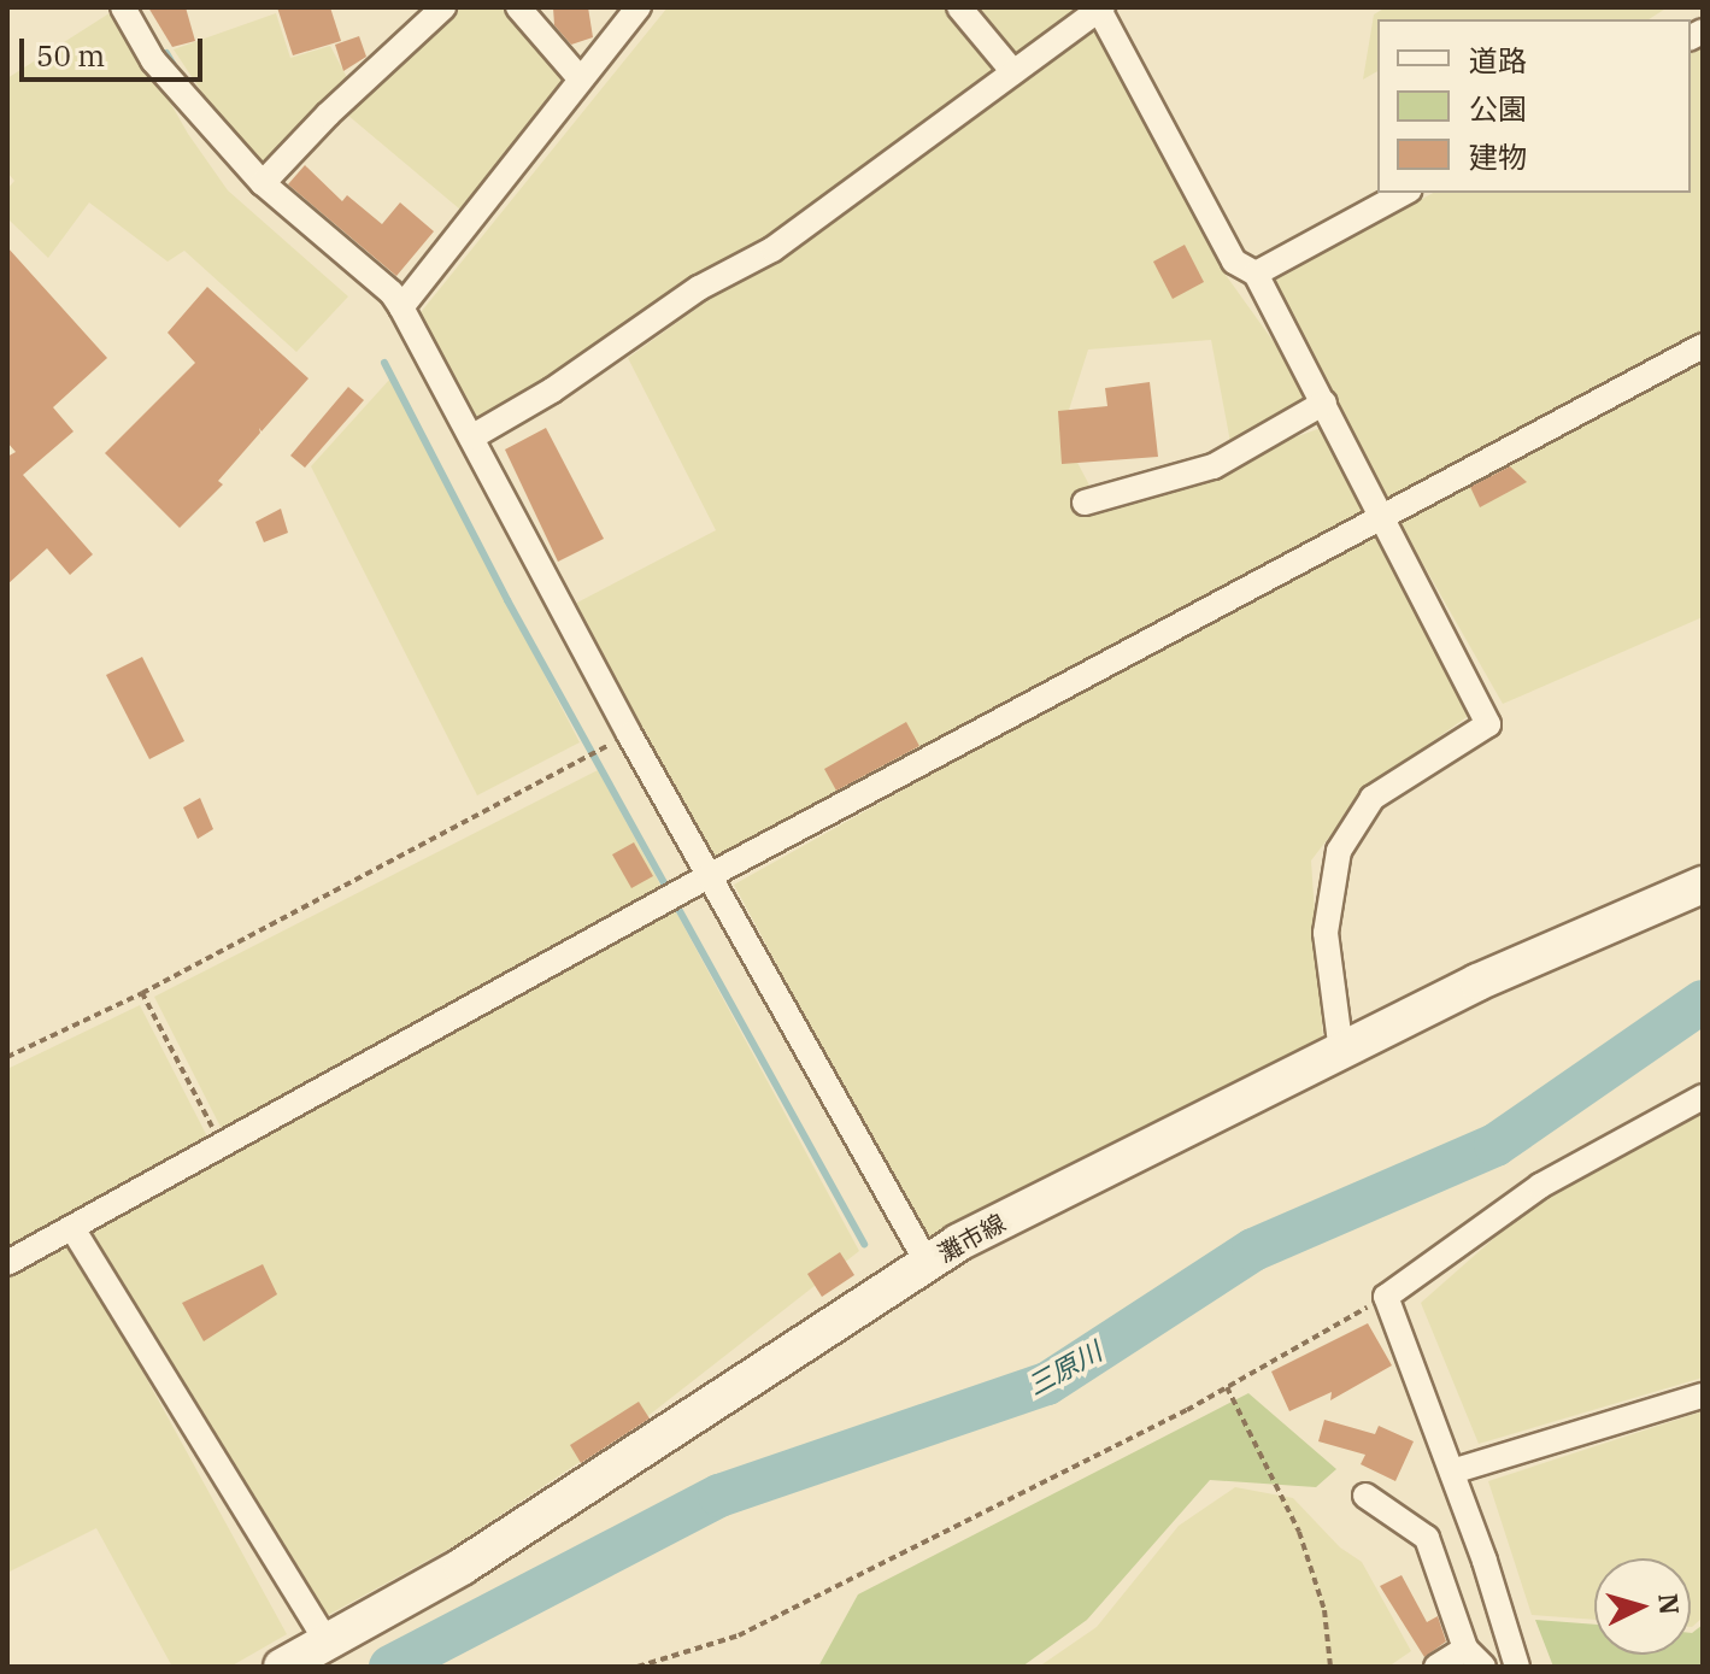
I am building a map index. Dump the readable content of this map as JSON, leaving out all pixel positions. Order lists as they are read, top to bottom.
{
  "streets": {
    "main road": ["灘市線"]
  },
  "water": ["三原川"],
  "legend": ["道路", "公園", "建物"],
  "scale_bar": "50 m",
  "north": "right"
}
